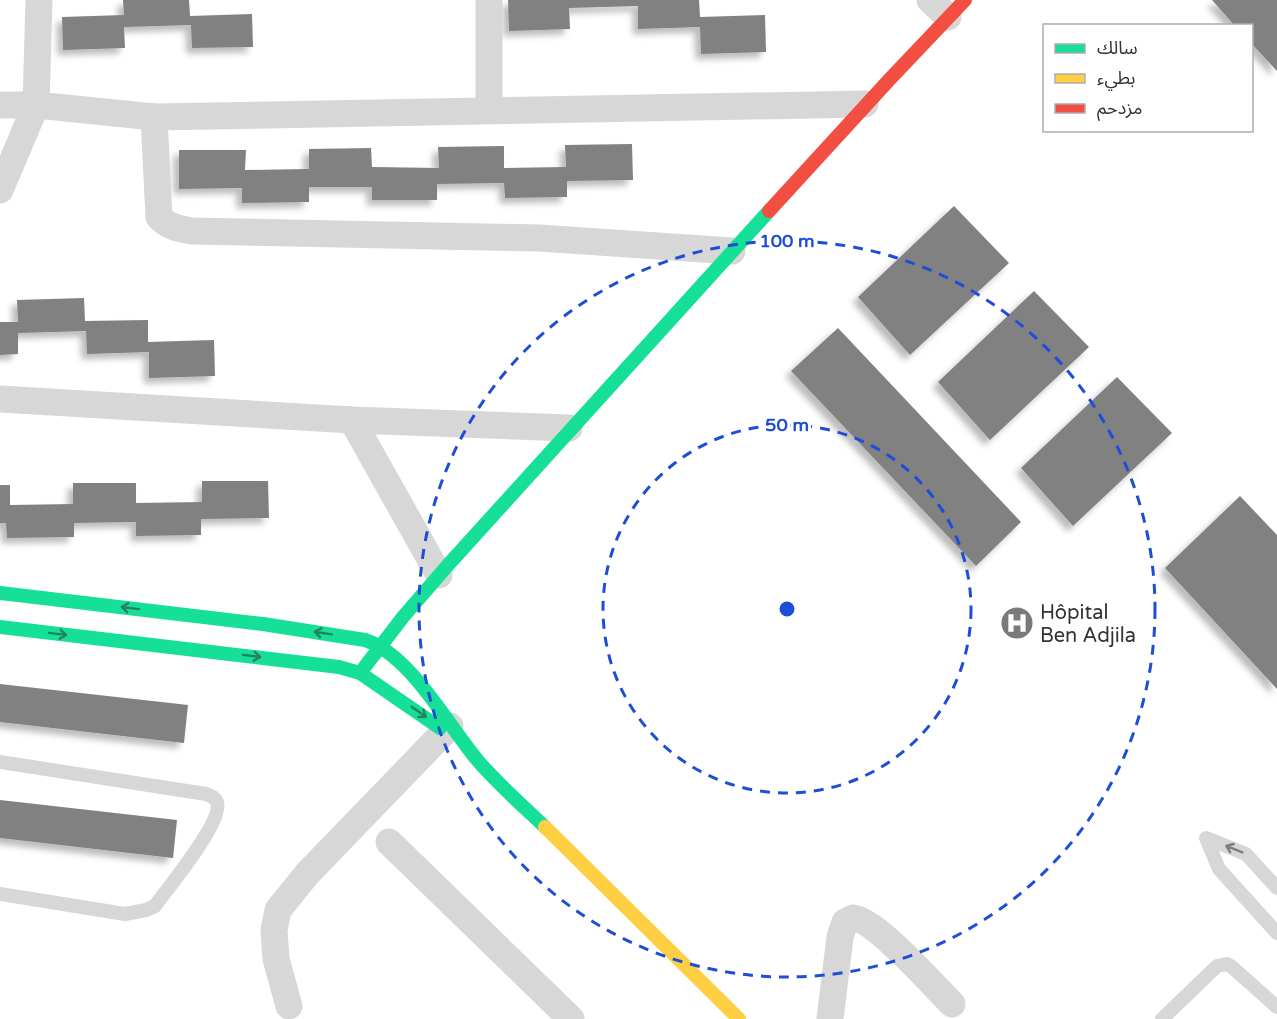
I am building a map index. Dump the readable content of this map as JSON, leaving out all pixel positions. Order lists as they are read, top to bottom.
{
  "places": {
    "hospital": ["Hôpital Ben Adjila"]
  },
  "legend": ["سالك", "بطيء", "مزدحم"],
  "rings": ["100 m", "50 m"]
}
